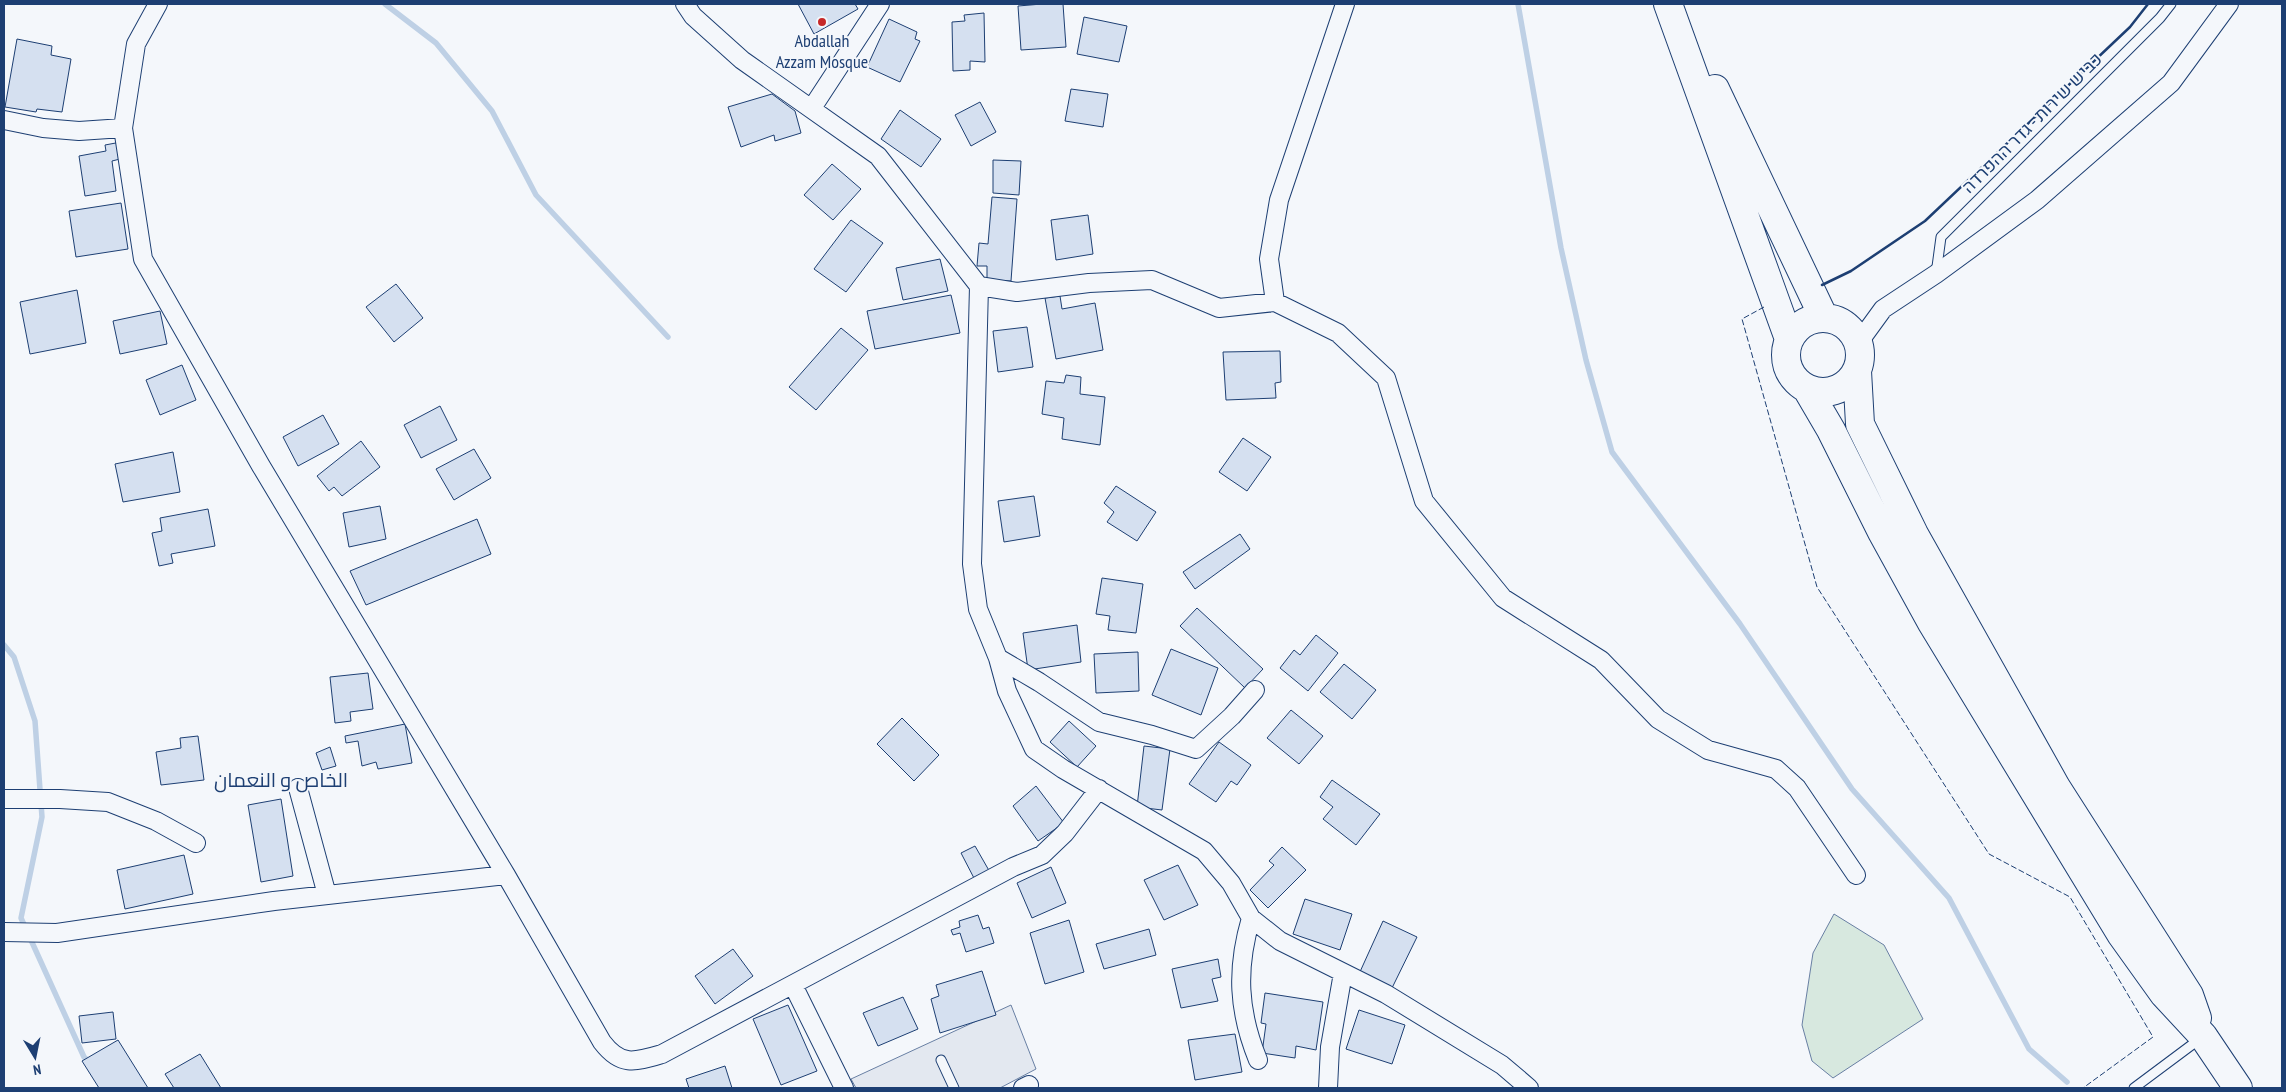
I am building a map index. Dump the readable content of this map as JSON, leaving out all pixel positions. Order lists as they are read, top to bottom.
{
  "streets": {
    "lane": ["כביש שירות - גדר ההפרדה"]
  },
  "districts": ["الخاص و النعمان"],
  "places": ["Abdallah Azzam Mosque"],
  "north": "bottom"
}
